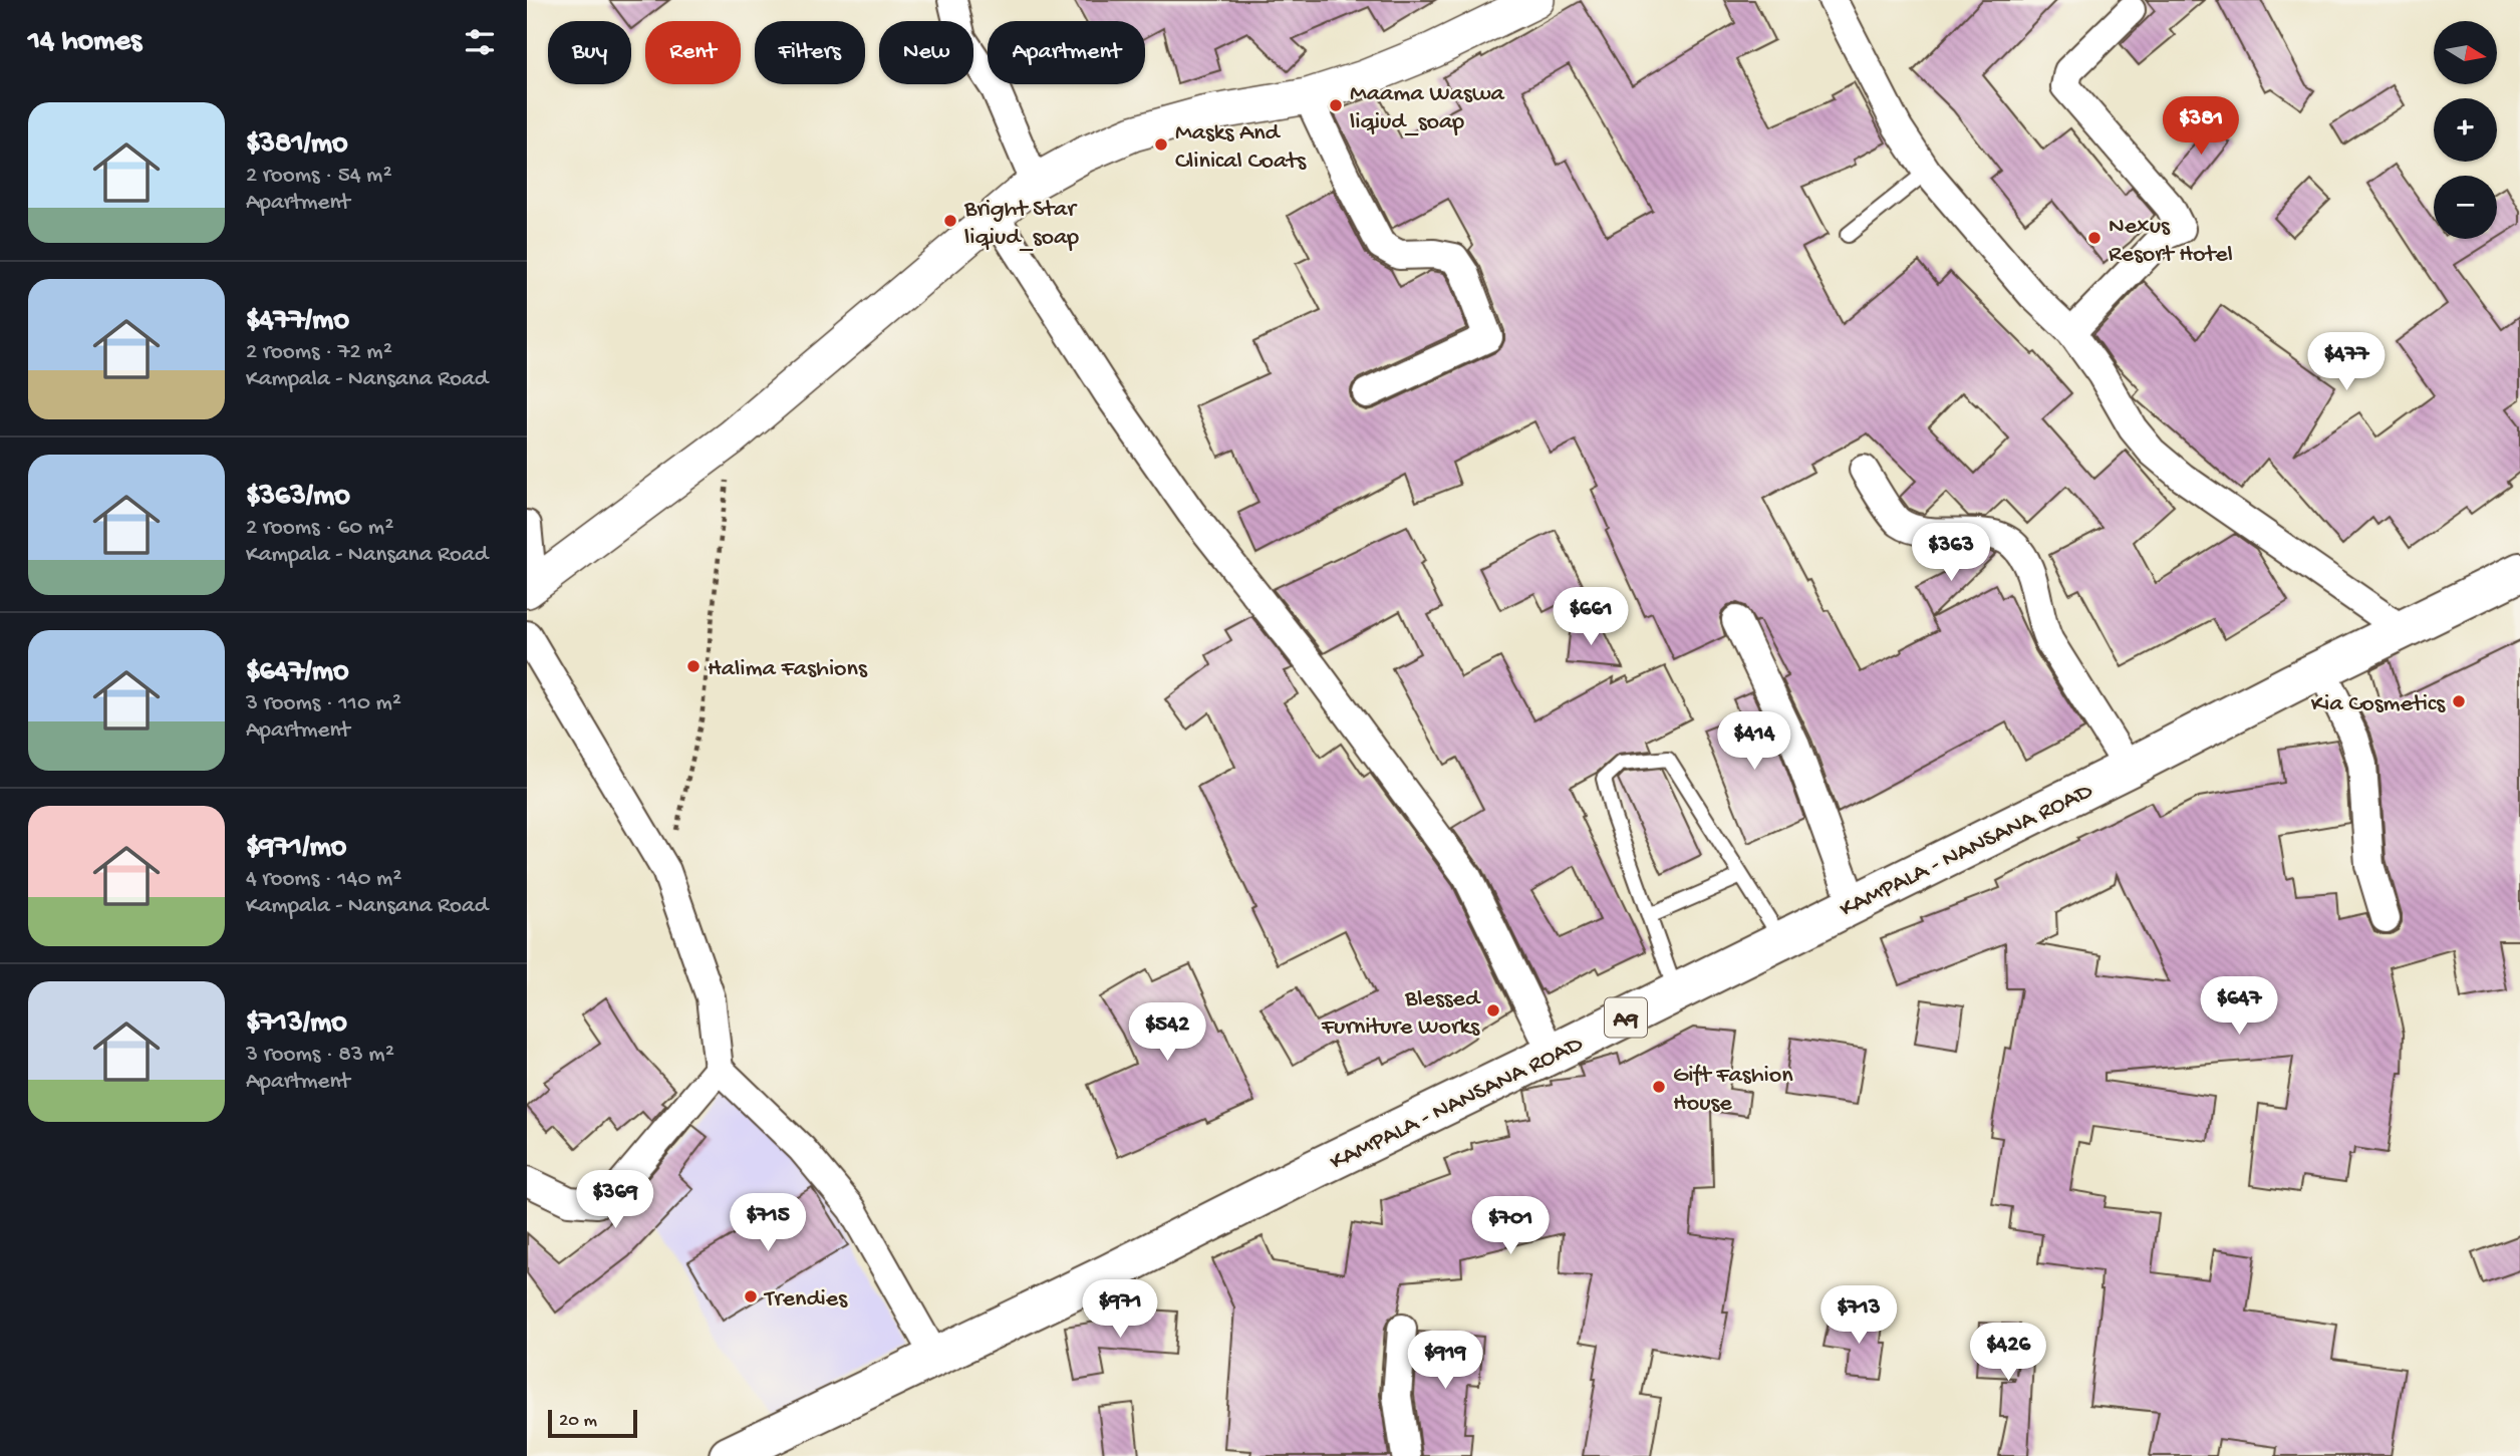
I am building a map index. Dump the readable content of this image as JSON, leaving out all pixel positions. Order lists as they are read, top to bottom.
{
  "streets": {
    "main road": ["KAMPALA - NANSANA ROAD", "A9"]
  },
  "places": [
    "Maama Waswa liqiud_soap",
    "Masks And Clinical Coats",
    "Bright Star liqiud_soap",
    "Nexus Resort Hotel",
    "Halima Fashions",
    "Kia Cosmetics",
    "Blessed Furniture Works",
    "Gift Fashion House",
    "Trendies"
  ],
  "scale_bar": "20 m",
  "north": "right",
  "page": {
    "heading": "14 homes",
    "map_buttons": ["+", "−"],
    "chip": [
      "Buy",
      "Rent",
      "Filters",
      "New",
      "Apartment"
    ],
    "list": [
      {
        "name": "$381/mo",
        "note": "2 rooms · 54 m² · Apartment"
      },
      {
        "name": "$477/mo",
        "note": "2 rooms · 72 m² · Kampala - Nansana Road"
      },
      {
        "name": "$363/mo",
        "note": "2 rooms · 60 m² · Kampala - Nansana Road"
      },
      {
        "name": "$647/mo",
        "note": "3 rooms · 110 m² · Apartment"
      },
      {
        "name": "$971/mo",
        "note": "4 rooms · 140 m² · Kampala - Nansana Road"
      },
      {
        "name": "$713/mo",
        "note": "3 rooms · 83 m² · Apartment"
      }
    ],
    "price": [
      "$381",
      "$477",
      "$363",
      "$661",
      "$414",
      "$647",
      "$542",
      "$369",
      "$715",
      "$701",
      "$971",
      "$713",
      "$426",
      "$919"
    ],
    "scale": "20 m"
  }
}
